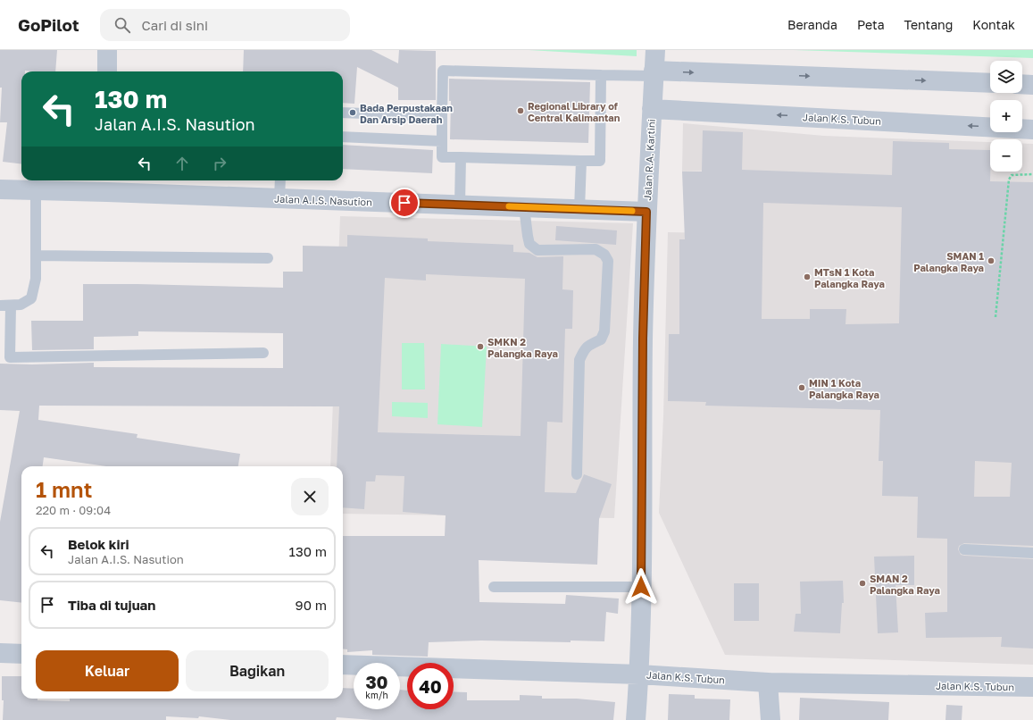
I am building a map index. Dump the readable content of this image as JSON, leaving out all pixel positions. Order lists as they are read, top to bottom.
{
  "streets": {
    "street": ["Jalan K.S. Tubun", "Jalan R.A. Kartini", "Jalan A.I.S. Nasution"]
  },
  "crossings": [
    ["Jalan K.S. Tubun", "Jalan R.A. Kartini"],
    ["Jalan R.A. Kartini", "Jalan A.I.S. Nasution"]
  ],
  "places": [
    "Regional Library of Central Kalimantan",
    "Bada Perpustakaan Dan Arsip Daerah",
    "SMAN 1 Palangka Raya",
    "MTsN 1 Kota Palangka Raya",
    "SMKN 2 Palangka Raya",
    "MIN 1 Kota Palangka Raya",
    "SMAN 2 Palangka Raya"
  ],
  "page": {
    "header": "GoPilot",
    "search": "Cari di sini",
    "nav": [
      "Beranda",
      "Peta",
      "Tentang",
      "Kontak"
    ],
    "map_buttons": ["+", "−"],
    "turn": ["130 m", "Jalan A.I.S. Nasution"],
    "heading": ["1 mnt", "220 m · 09:04"],
    "list": [
      {
        "name": "Belok kiri",
        "note": "Jalan A.I.S. Nasution",
        "value": "130 m"
      },
      {
        "name": "Tiba di tujuan",
        "value": "90 m"
      }
    ],
    "buttons": ["Keluar", "Bagikan"],
    "speed": "30 km/h",
    "limit": "40"
  }
}
